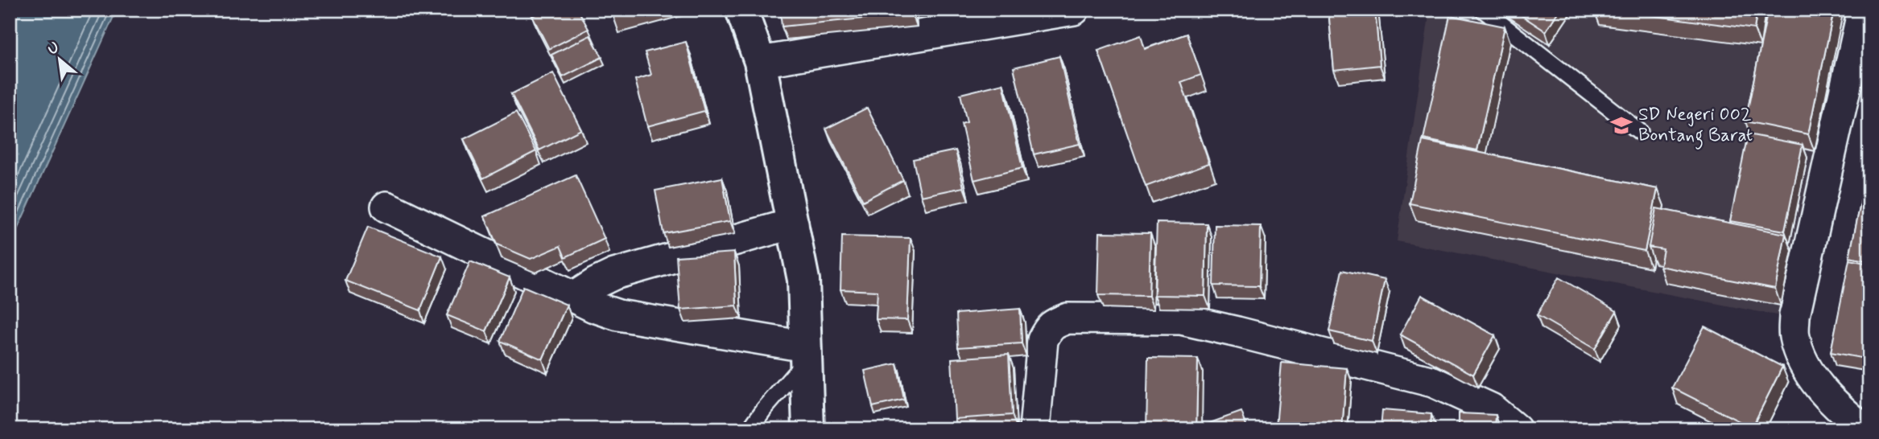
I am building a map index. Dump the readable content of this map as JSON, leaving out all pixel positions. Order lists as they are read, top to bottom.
{
  "places": {
    "school or university": ["SD Negeri 002 Bontang Barat"]
  },
  "north": "top left"
}
